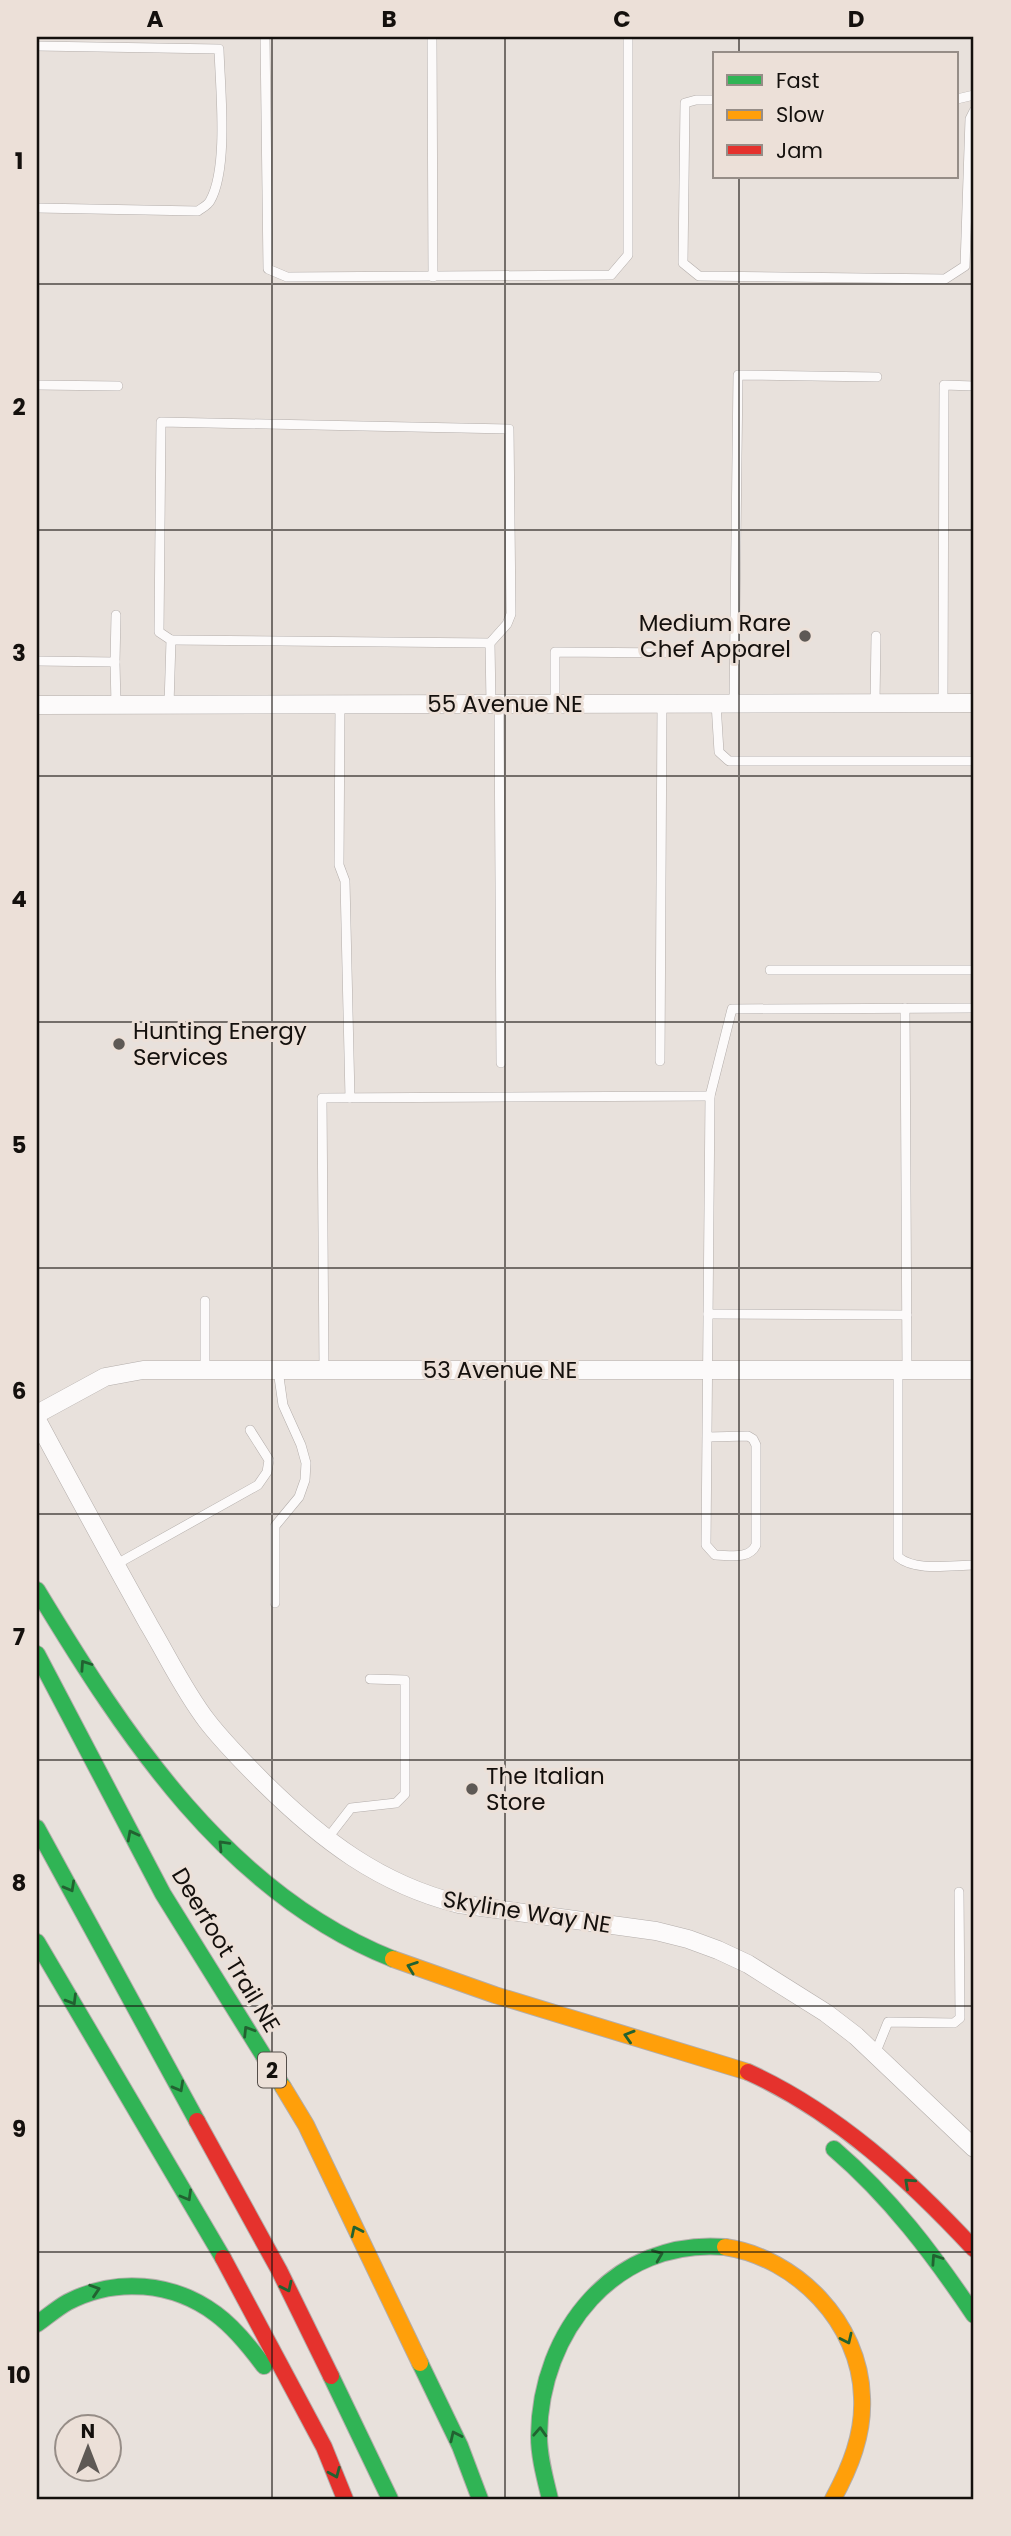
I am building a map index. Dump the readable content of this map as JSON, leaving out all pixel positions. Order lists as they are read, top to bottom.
{
  "streets": {
    "highway": ["Deerfoot Trail NE", "2"],
    "street": ["55 Avenue NE", "53 Avenue NE", "Skyline Way NE"]
  },
  "places": ["Medium Rare Chef Apparel", "Hunting Energy Services", "The Italian Store"],
  "legend": ["Fast", "Slow", "Jam"],
  "north": "top",
  "grid": {
    "columns": [
      "A",
      "B",
      "C",
      "D"
    ],
    "rows": [
      "1",
      "2",
      "3",
      "4",
      "5",
      "6",
      "7",
      "8",
      "9",
      "10"
    ]
  }
}
